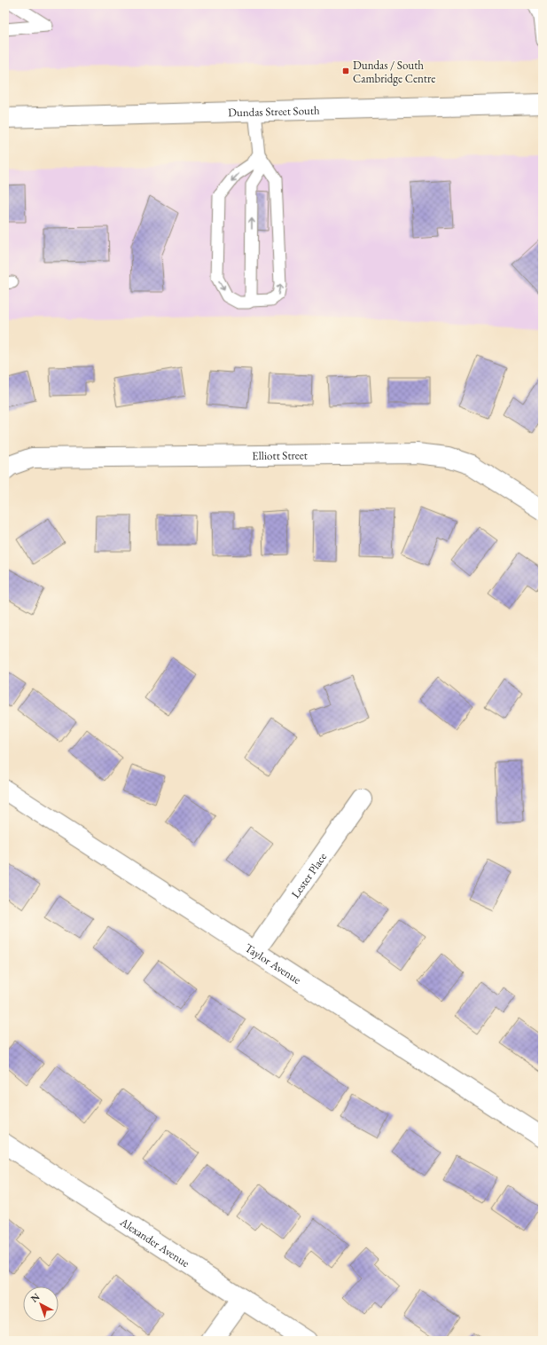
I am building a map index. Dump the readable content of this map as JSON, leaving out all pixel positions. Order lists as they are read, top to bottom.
{
  "streets": {
    "street": [
      "Dundas Street South",
      "Elliott Street",
      "Lester Place",
      "Taylor Avenue",
      "Alexander Avenue"
    ]
  },
  "crossings": [
    ["Lester Place", "Taylor Avenue"]
  ],
  "places": {
    "transit": ["Dundas / South Cambridge Centre"]
  },
  "north": "top left"
}
